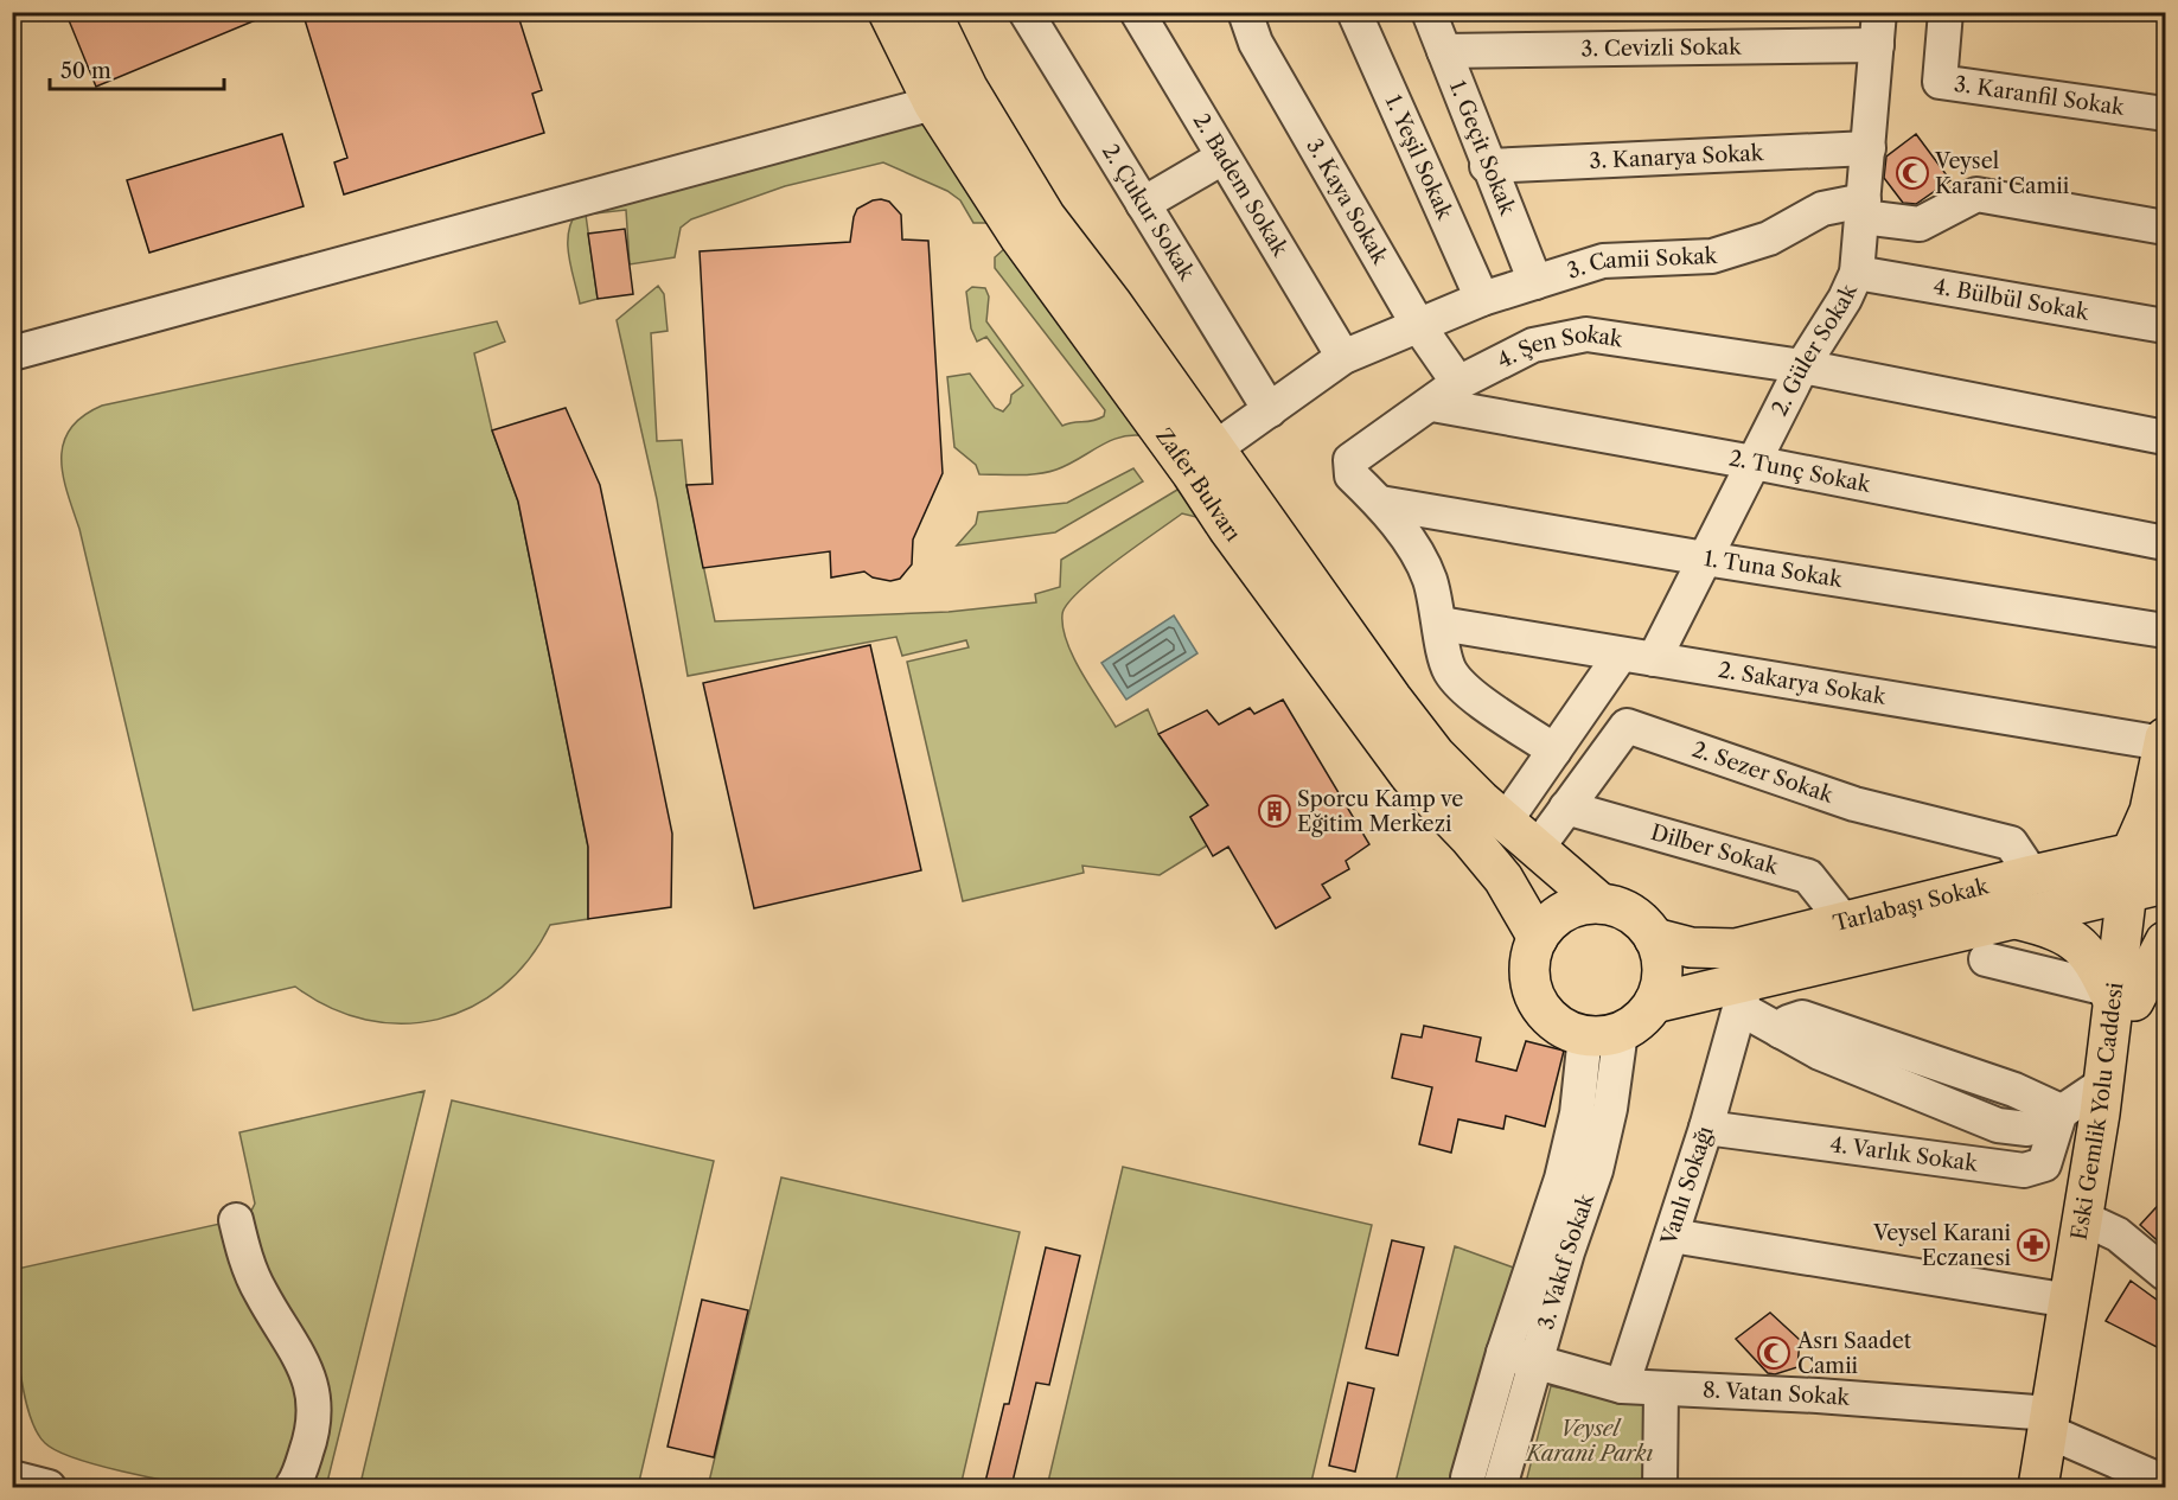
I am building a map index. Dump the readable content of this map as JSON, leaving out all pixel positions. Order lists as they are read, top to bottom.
{
  "streets": {
    "main road": ["Zafer Bulvarı", "Tarlabaşı Sokak", "Eski Gemlik Yolu Caddesi"],
    "street": [
      "3. Cevizli Sokak",
      "3. Karanfil Sokak",
      "1. Geçit Sokak",
      "1. Yeşil Sokak",
      "3. Kanarya Sokak",
      "2. Badem Sokak",
      "3. Kaya Sokak",
      "2. Çukur Sokak",
      "3. Camii Sokak",
      "4. Bülbül Sokak",
      "2. Güler Sokak",
      "4. Şen Sokak",
      "2. Tunç Sokak",
      "1. Tuna Sokak",
      "2. Sakarya Sokak",
      "2. Sezer Sokak",
      "Dilber Sokak",
      "4. Varlık Sokak",
      "Vanlı Sokağı",
      "3. Vakıf Sokak",
      "8. Vatan Sokak"
    ]
  },
  "crossings": [
    ["3. Cevizli Sokak", "1. Geçit Sokak"],
    ["3. Cevizli Sokak", "2. Güler Sokak"],
    ["1. Geçit Sokak", "3. Kanarya Sokak"],
    ["1. Geçit Sokak", "3. Camii Sokak"],
    ["1. Yeşil Sokak", "3. Camii Sokak"],
    ["3. Kanarya Sokak", "2. Güler Sokak"],
    ["3. Kaya Sokak", "3. Camii Sokak"],
    ["3. Kaya Sokak", "4. Şen Sokak"],
    ["3. Camii Sokak", "2. Güler Sokak"],
    ["4. Bülbül Sokak", "2. Güler Sokak"],
    ["2. Güler Sokak", "4. Şen Sokak"],
    ["2. Güler Sokak", "2. Tunç Sokak"],
    ["2. Güler Sokak", "Zafer Bulvarı"],
    ["2. Güler Sokak", "1. Tuna Sokak"],
    ["2. Güler Sokak", "2. Sakarya Sokak"],
    ["4. Şen Sokak", "2. Tunç Sokak"],
    ["4. Şen Sokak", "1. Tuna Sokak"],
    ["4. Şen Sokak", "2. Sakarya Sokak"],
    ["Zafer Bulvarı", "2. Sezer Sokak"],
    ["Zafer Bulvarı", "Tarlabaşı Sokak"],
    ["Zafer Bulvarı", "3. Vakıf Sokak"],
    ["2. Sakarya Sokak", "Eski Gemlik Yolu Caddesi"],
    ["2. Sezer Sokak", "Dilber Sokak"],
    ["2. Sezer Sokak", "Tarlabaşı Sokak"],
    ["Dilber Sokak", "Tarlabaşı Sokak"],
    ["Tarlabaşı Sokak", "Eski Gemlik Yolu Caddesi"],
    ["Tarlabaşı Sokak", "3. Vakıf Sokak"],
    ["Eski Gemlik Yolu Caddesi", "8. Vatan Sokak"],
    ["4. Varlık Sokak", "Vanlı Sokağı"],
    ["Vanlı Sokağı", "8. Vatan Sokak"],
    ["3. Vakıf Sokak", "8. Vatan Sokak"]
  ],
  "parks": ["Veysel Karani Parkı"],
  "places": {
    "mosque": ["Veysel Karani Camii", "Asrı Saadet Camii"],
    "building": ["Sporcu Kamp ve Eğitim Merkezi"],
    "pharmacy": ["Veysel Karani Eczanesi"]
  },
  "scale_bar": "50 m"
}
